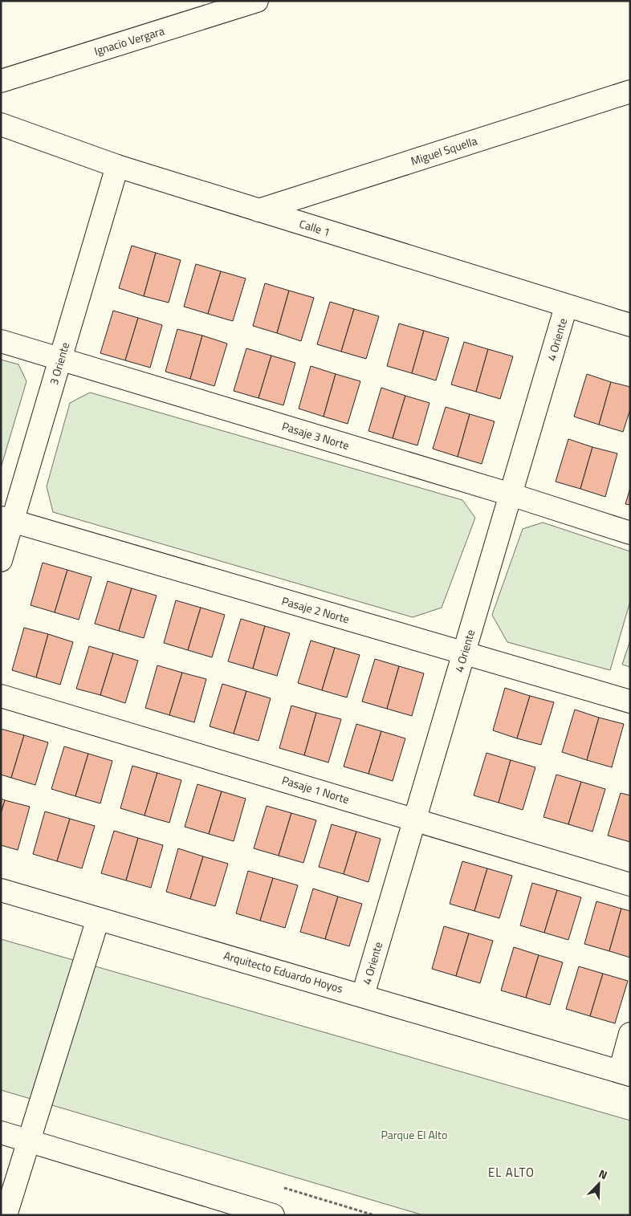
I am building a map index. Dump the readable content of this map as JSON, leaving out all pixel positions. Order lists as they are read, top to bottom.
{
  "streets": {
    "street": [
      "Ignacio Vergara",
      "Miguel Squella",
      "Calle 1",
      "4 Oriente",
      "3 Oriente",
      "Pasaje 3 Norte",
      "Pasaje 2 Norte",
      "Pasaje 1 Norte",
      "Arquitecto Eduardo Hoyos"
    ]
  },
  "crossings": [
    ["Miguel Squella", "Calle 1"],
    ["Calle 1", "4 Oriente"],
    ["Calle 1", "3 Oriente"],
    ["4 Oriente", "Pasaje 3 Norte"],
    ["4 Oriente", "Pasaje 2 Norte"],
    ["4 Oriente", "Pasaje 1 Norte"],
    ["4 Oriente", "Arquitecto Eduardo Hoyos"],
    ["3 Oriente", "Pasaje 3 Norte"],
    ["3 Oriente", "Pasaje 2 Norte"]
  ],
  "districts": ["EL ALTO"],
  "parks": ["Parque El Alto"],
  "north": "top right"
}
